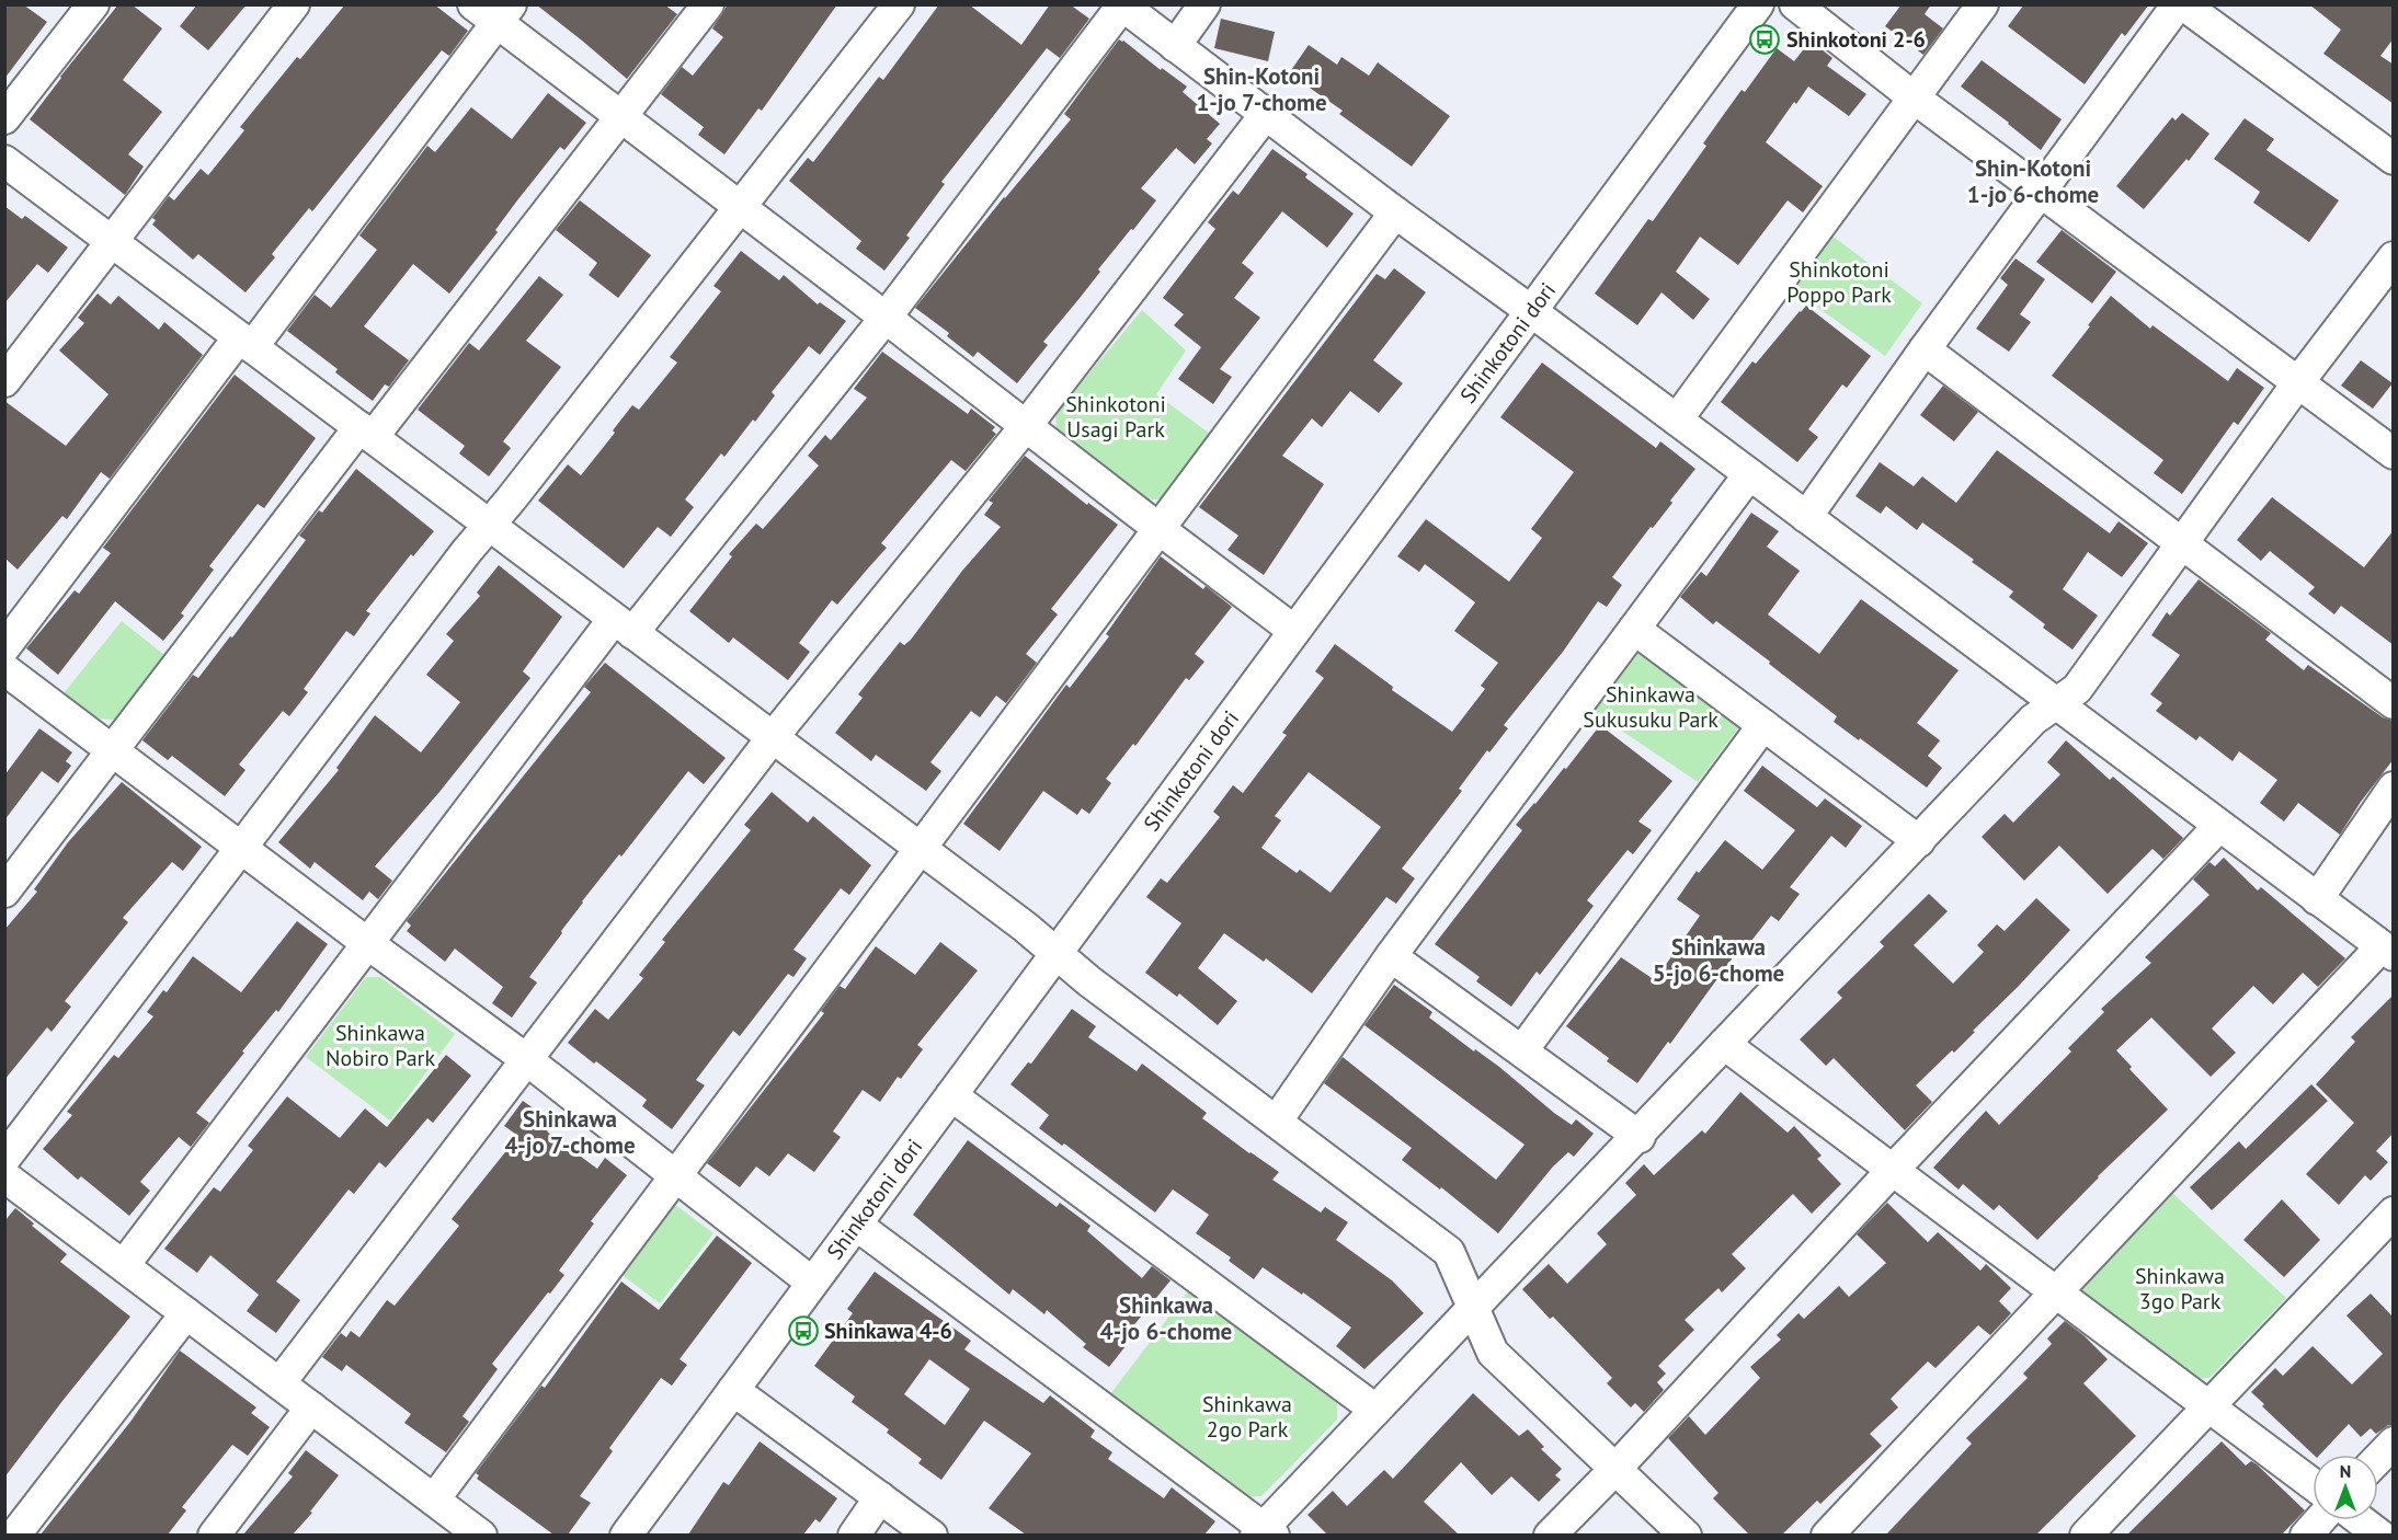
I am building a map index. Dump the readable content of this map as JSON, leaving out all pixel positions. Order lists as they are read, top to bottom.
{
  "streets": {
    "street": ["Shinkotoni dori"]
  },
  "districts": [
    "Shin-Kotoni 1-jo 7-chome",
    "Shin-Kotoni 1-jo 6-chome",
    "Shinkawa 5-jo 6-chome",
    "Shinkawa 4-jo 7-chome",
    "Shinkawa 4-jo 6-chome"
  ],
  "parks": [
    "Shinkotoni Poppo Park",
    "Shinkotoni Usagi Park",
    "Shinkawa Sukusuku Park",
    "Shinkawa Nobiro Park",
    "Shinkawa 3go Park",
    "Shinkawa 2go Park"
  ],
  "places": {
    "bus stop": ["Shinkotoni 2-6", "Shinkawa 4-6"]
  },
  "north": "top"
}
